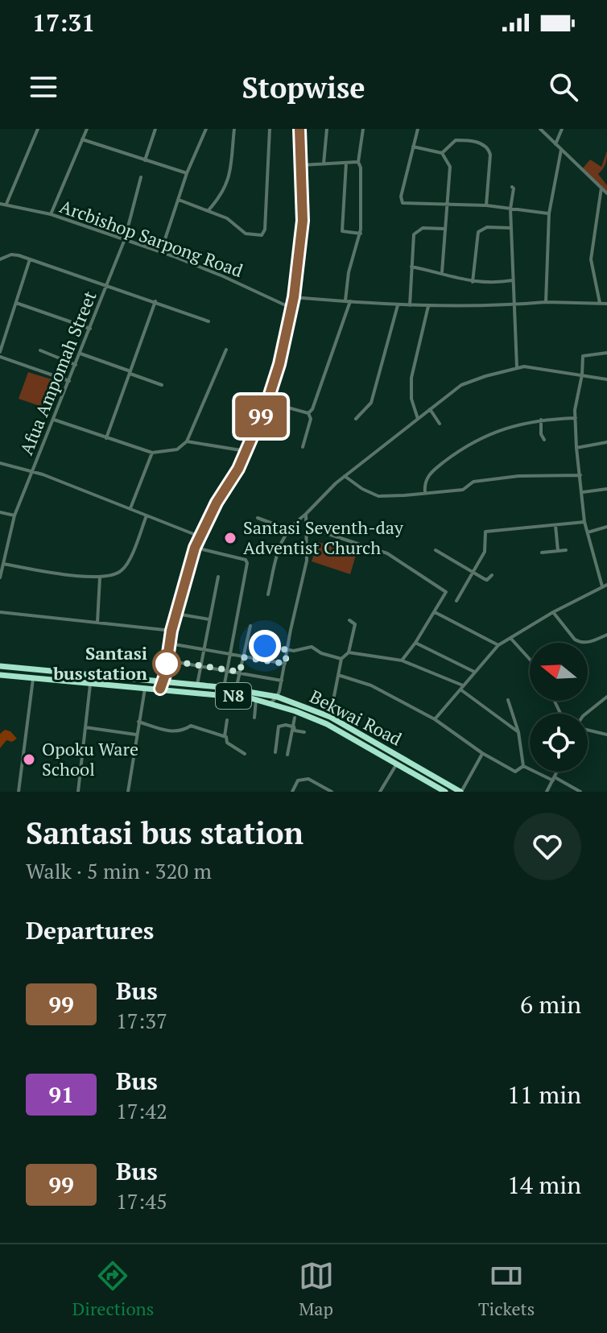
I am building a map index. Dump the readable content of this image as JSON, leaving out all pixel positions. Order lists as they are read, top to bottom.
{
  "streets": {
    "highway": ["N8", "Bekwai Road"],
    "street": ["Arcbishop Sarpong Road", "Afua Ampomah Street"]
  },
  "crossings": [
    ["Arcbishop Sarpong Road", "Afua Ampomah Street"]
  ],
  "places": ["Santasi Seventh-day Adventist Church", "Santasi bus station", "Opoku Ware School"],
  "lines": ["bus line 99"],
  "north": "left",
  "page": {
    "status": "17:31",
    "header": "Stopwise",
    "on_map": "99",
    "heading": [
      ["Santasi bus station", "Walk · 5 min · 320 m"],
      "Departures"
    ],
    "list": [
      {
        "mark": "99",
        "name": "Bus",
        "note": "17:37",
        "value": "6 min"
      },
      {
        "mark": "91",
        "name": "Bus",
        "note": "17:42",
        "value": "11 min"
      },
      {
        "mark": "99",
        "name": "Bus",
        "note": "17:45",
        "value": "14 min"
      }
    ],
    "tabs": ["Directions", "Map", "Tickets"]
  }
}
